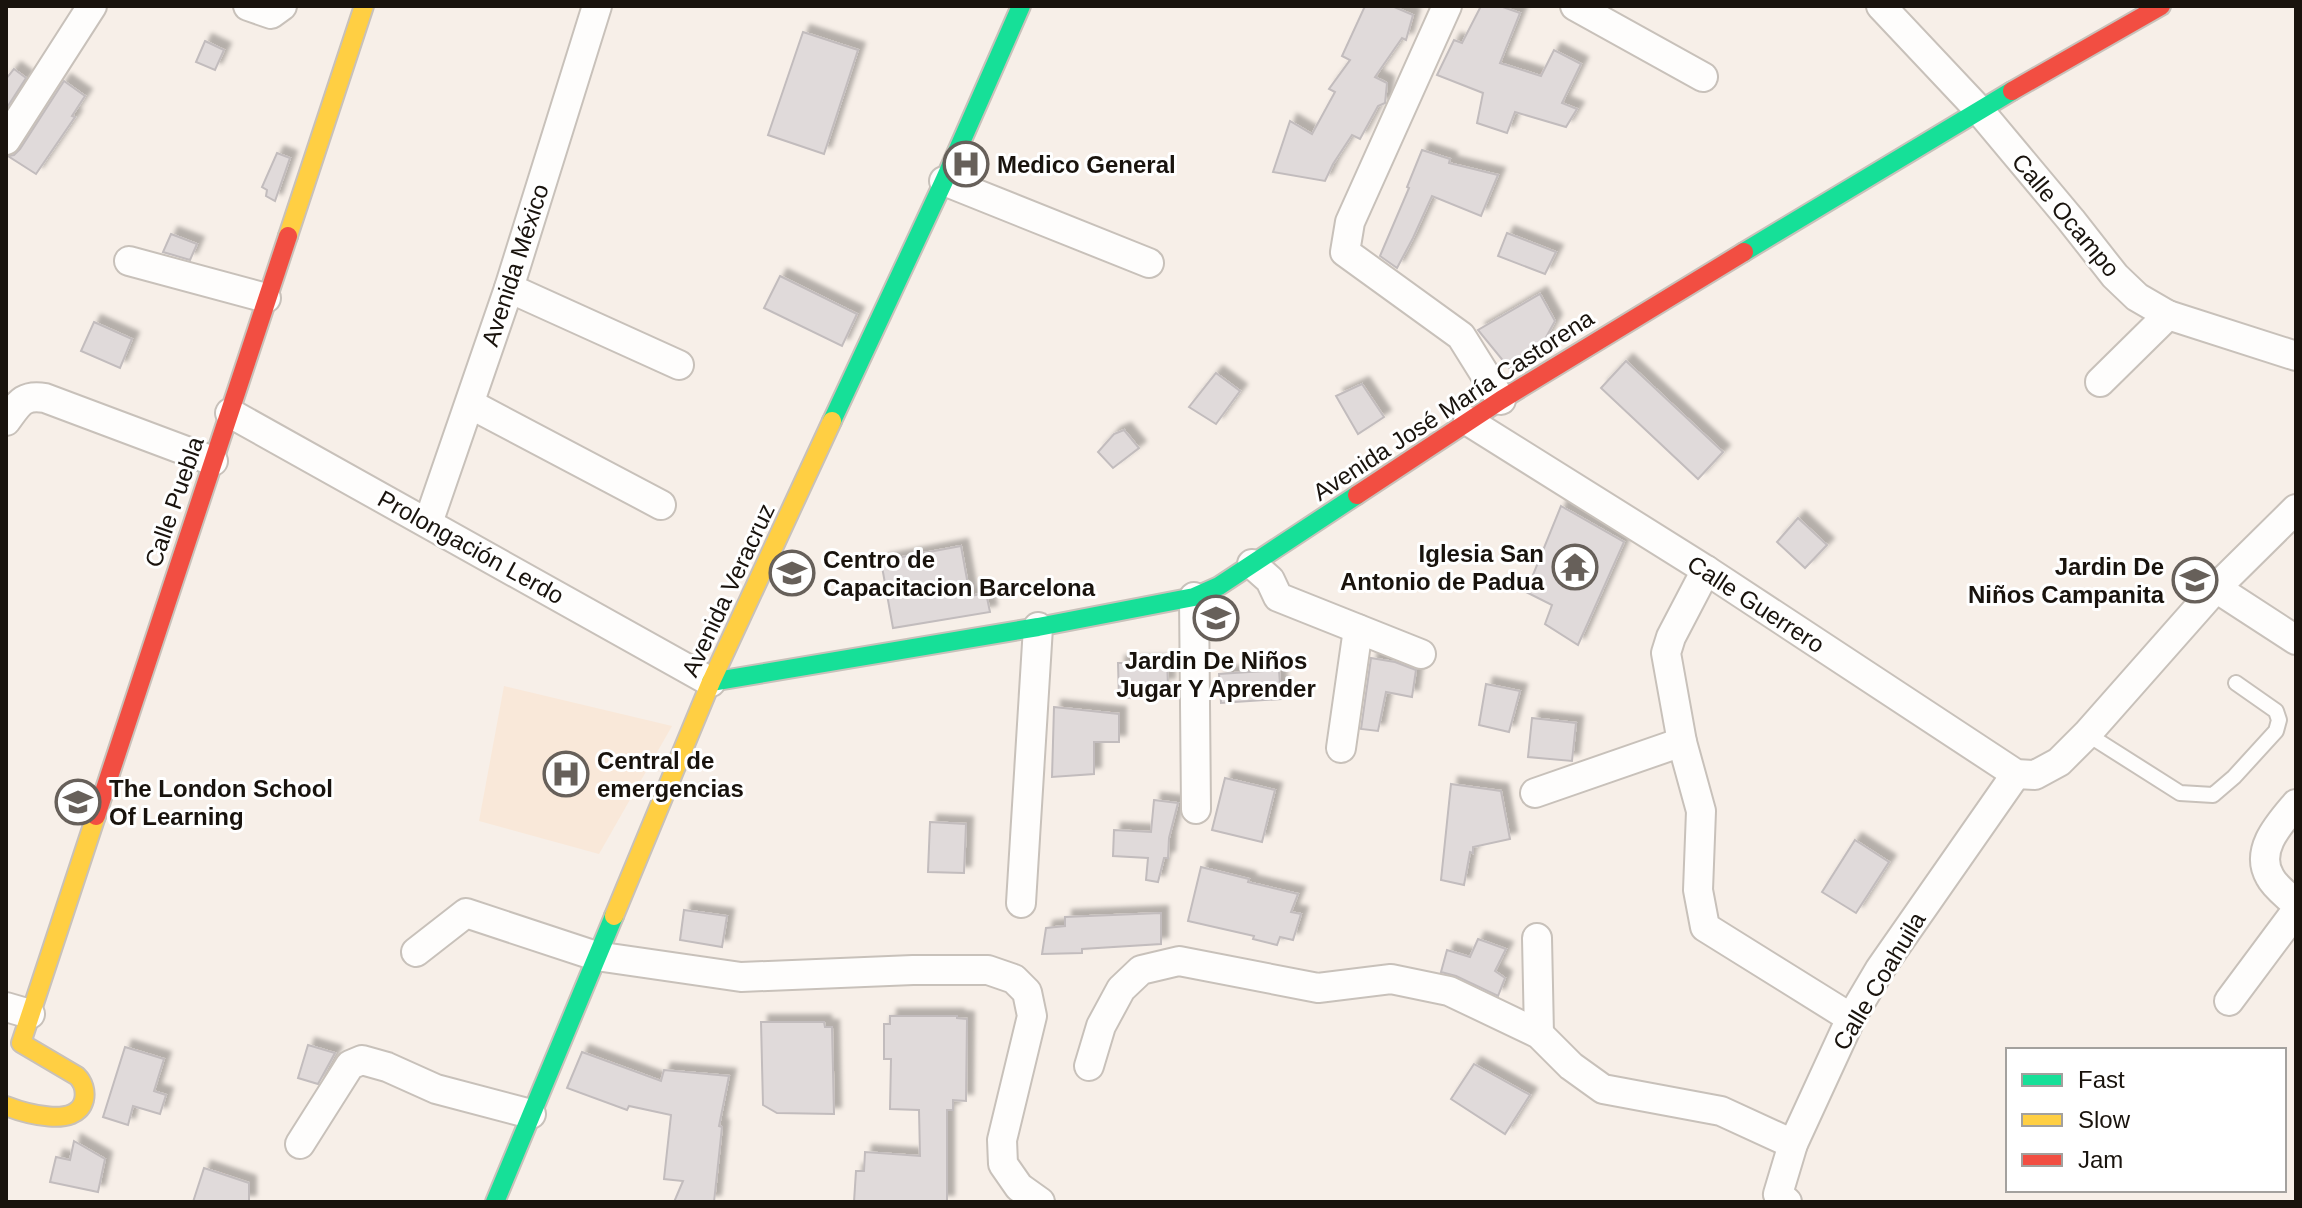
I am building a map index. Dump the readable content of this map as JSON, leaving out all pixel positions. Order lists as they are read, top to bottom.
{
  "streets": {
    "street": [
      "Calle Ocampo",
      "Avenida México",
      "Avenida José María Castorena",
      "Calle Puebla",
      "Prolongación Lerdo",
      "Avenida Veracruz",
      "Calle Guerrero",
      "Calle Coahuila"
    ]
  },
  "crossings": [
    ["Calle Ocampo", "Avenida José María Castorena"],
    ["Avenida México", "Prolongación Lerdo"],
    ["Avenida José María Castorena", "Prolongación Lerdo"],
    ["Avenida José María Castorena", "Avenida Veracruz"],
    ["Avenida José María Castorena", "Calle Guerrero"],
    ["Calle Puebla", "Prolongación Lerdo"],
    ["Prolongación Lerdo", "Avenida Veracruz"],
    ["Calle Guerrero", "Calle Coahuila"]
  ],
  "places": {
    "hospital": ["Medico General", "Central de emergencias"],
    "temple": ["Iglesia San Antonio de Padua"],
    "school or university": [
      "Centro de Capacitacion Barcelona",
      "Jardin De Niños Campanita",
      "Jardin De Niños Jugar Y Aprender",
      "The London School Of Learning"
    ]
  },
  "legend": ["Fast", "Slow", "Jam"]
}
